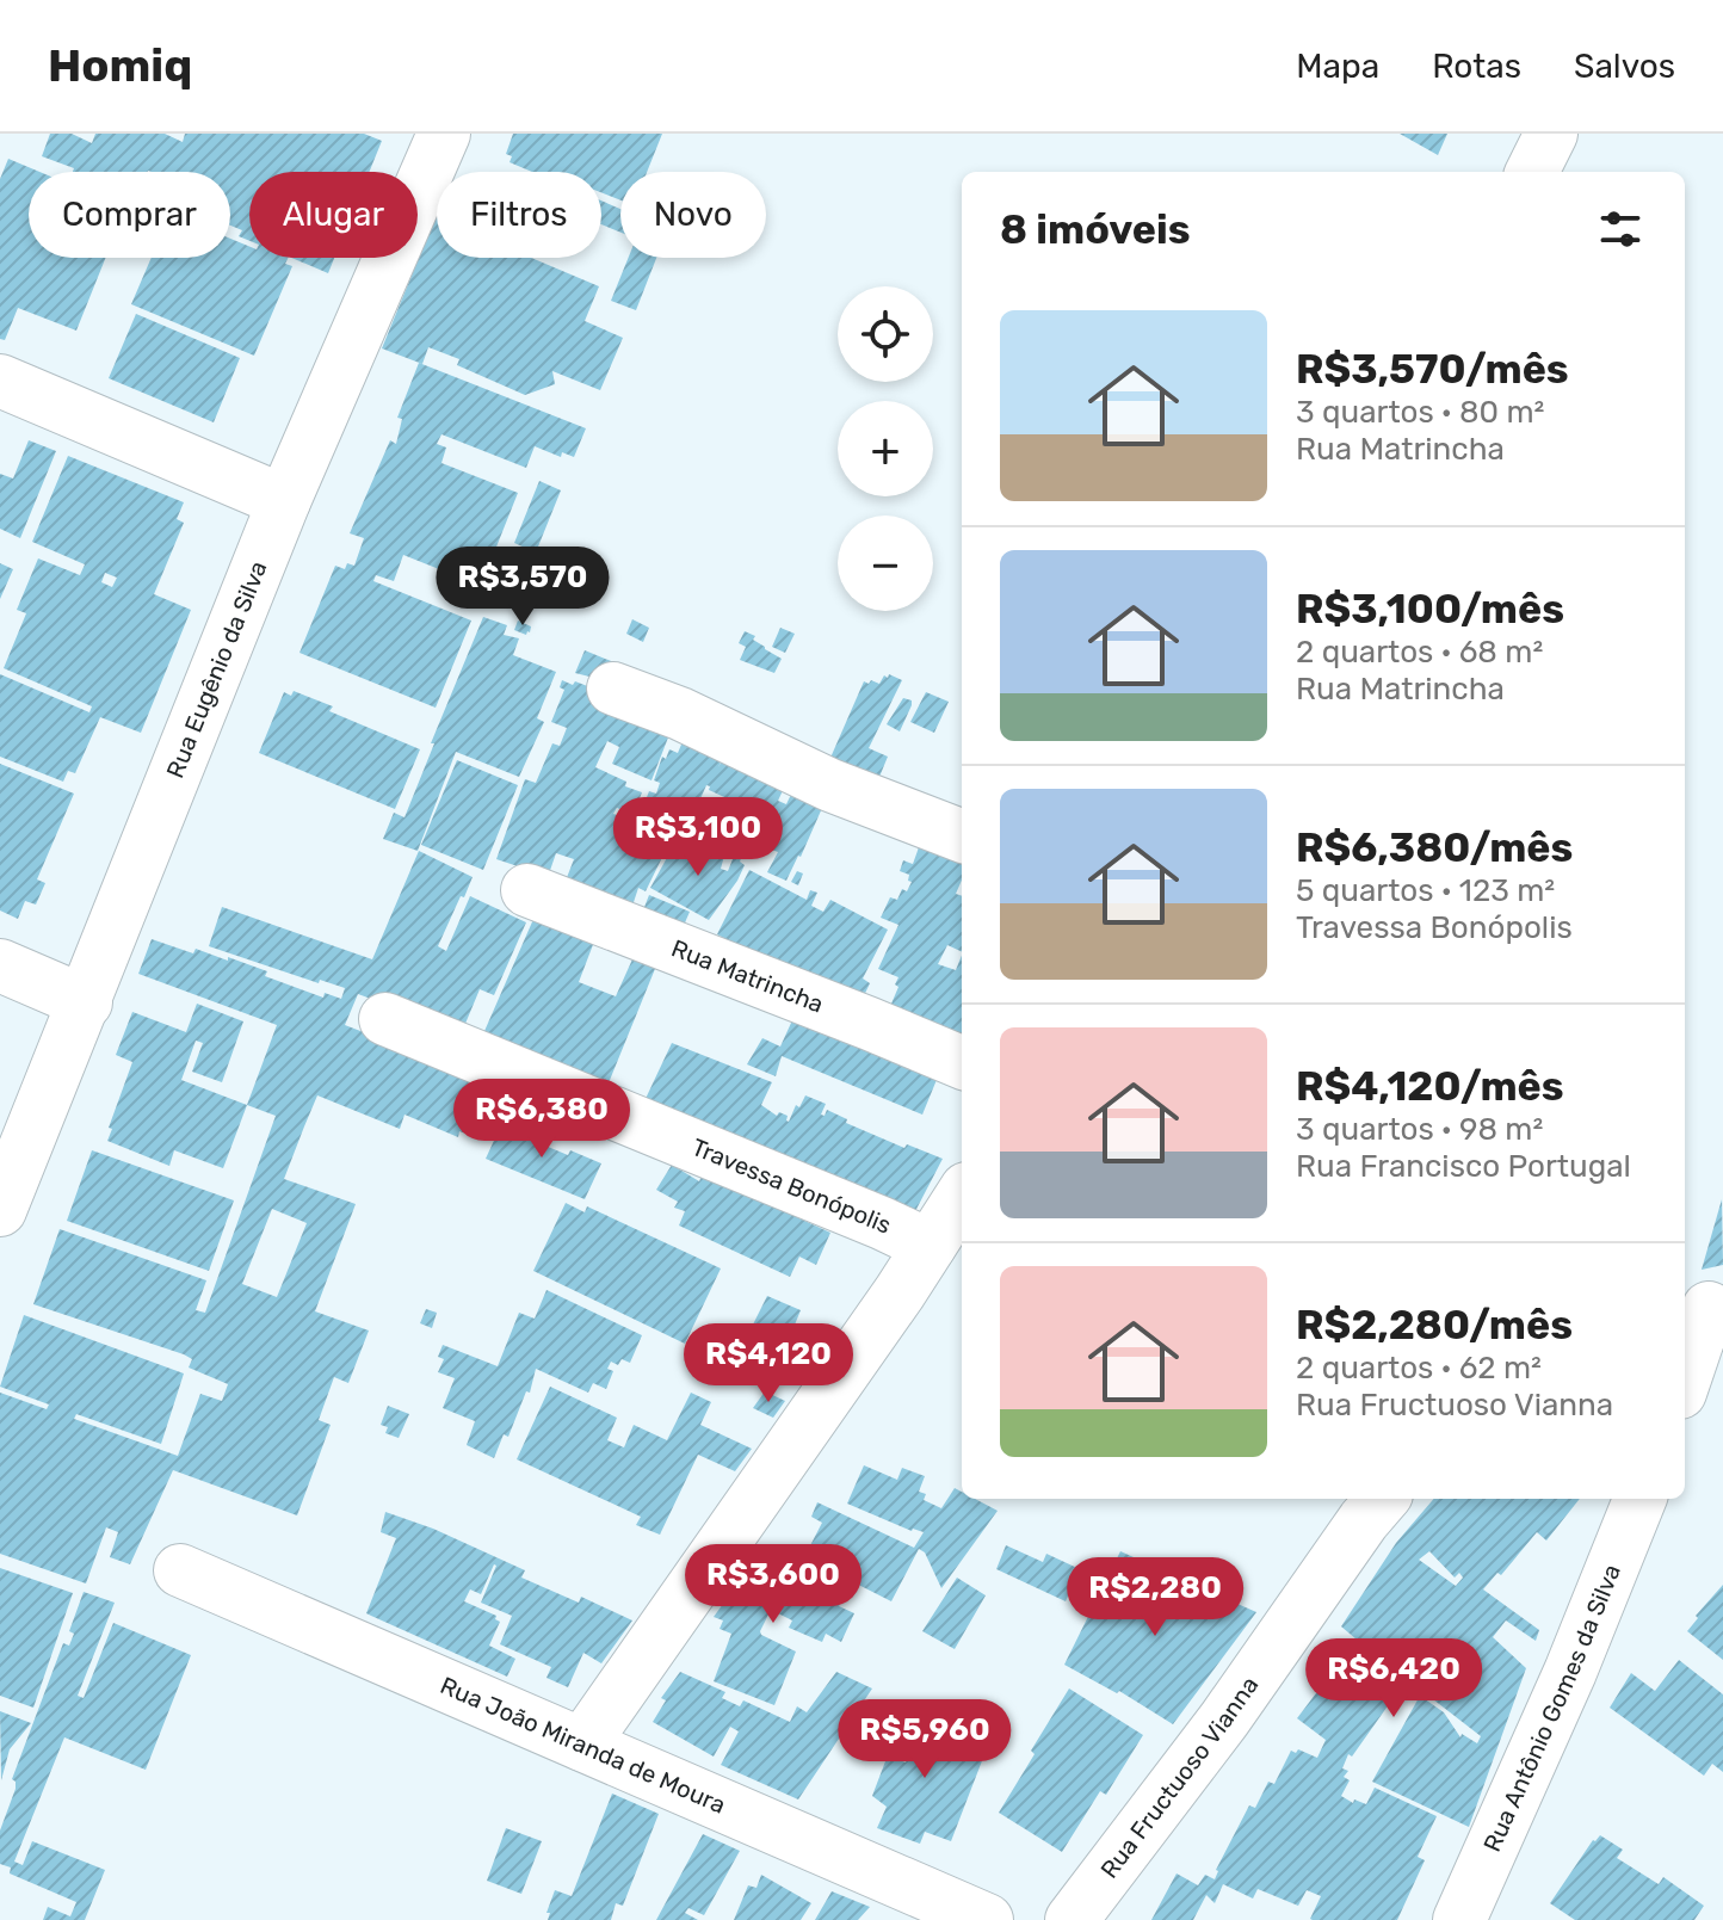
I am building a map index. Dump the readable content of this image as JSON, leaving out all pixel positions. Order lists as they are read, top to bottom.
{
  "streets": {
    "street": [
      "Rua Eugênio da Silva",
      "Rua Matrincha",
      "Travessa Bonópolis",
      "Rua Antônio Gomes da Silva",
      "Rua João Miranda de Moura",
      "Rua Fructuoso Vianna"
    ]
  },
  "page": {
    "header": "Homiq",
    "nav": ["Mapa", "Rotas", "Salvos"],
    "chip": [
      "Comprar",
      "Alugar",
      "Filtros",
      "Novo"
    ],
    "heading": "8 imóveis",
    "map_buttons": ["+", "−"],
    "list": [
      {
        "name": "R$3,570/mês",
        "note": "3 quartos · 80 m² · Rua Matrincha"
      },
      {
        "name": "R$3,100/mês",
        "note": "2 quartos · 68 m² · Rua Matrincha"
      },
      {
        "name": "R$6,380/mês",
        "note": "5 quartos · 123 m² · Travessa Bonópolis"
      },
      {
        "name": "R$4,120/mês",
        "note": "3 quartos · 98 m² · Rua Francisco Portugal"
      },
      {
        "name": "R$2,280/mês",
        "note": "2 quartos · 62 m² · Rua Fructuoso Vianna"
      }
    ],
    "price": [
      "R$3,570",
      "R$3,100",
      "R$6,380",
      "R$4,120",
      "R$3,600",
      "R$2,280",
      "R$6,420",
      "R$5,960"
    ]
  }
}
